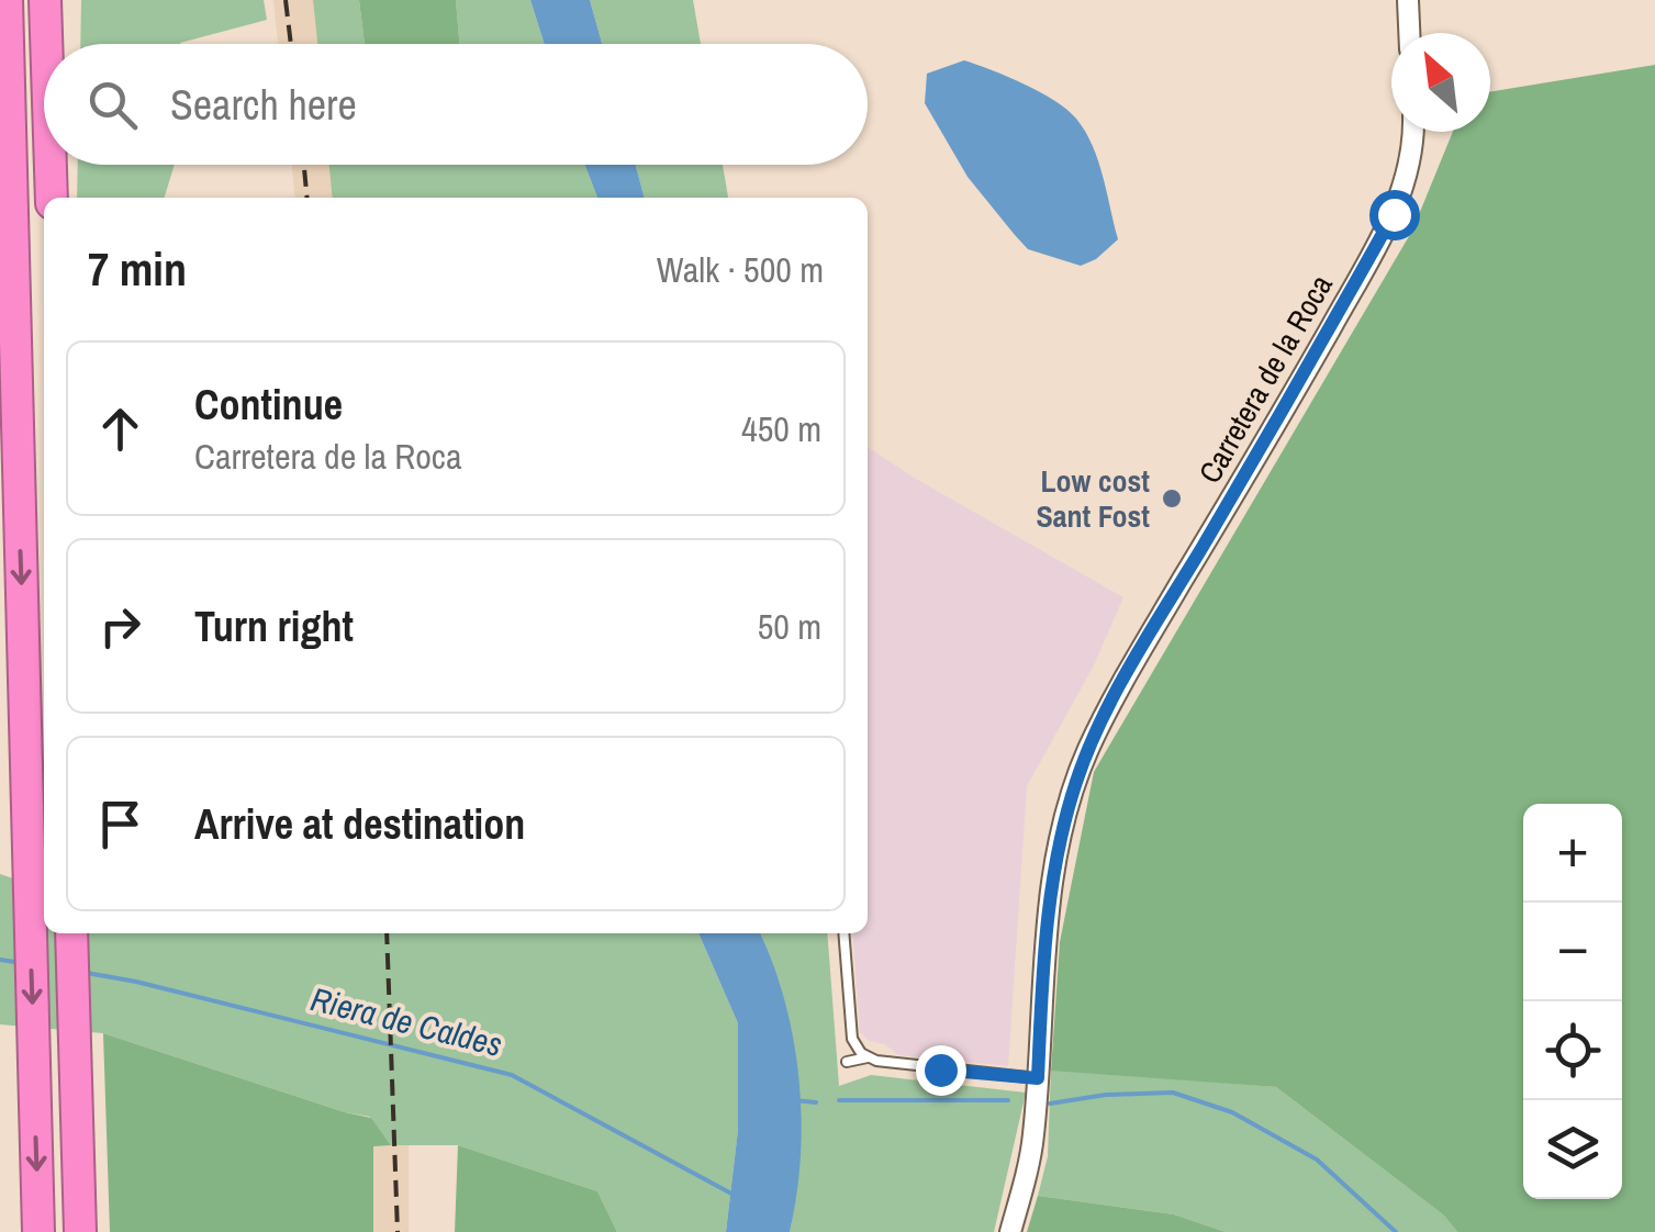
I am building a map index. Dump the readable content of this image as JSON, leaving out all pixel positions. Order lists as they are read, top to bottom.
{
  "streets": {
    "street": ["Carretera de la Roca"]
  },
  "water": ["Riera de Caldes"],
  "places": ["Low cost Sant Fost"],
  "north": "top left",
  "page": {
    "search": "Search here",
    "heading": ["7 min", "Walk · 500 m"],
    "list": [
      ["Continue", "Carretera de la Roca", "450 m"],
      ["Turn right", "50 m"],
      "Arrive at destination"
    ],
    "map_buttons": ["+", "−"]
  }
}
